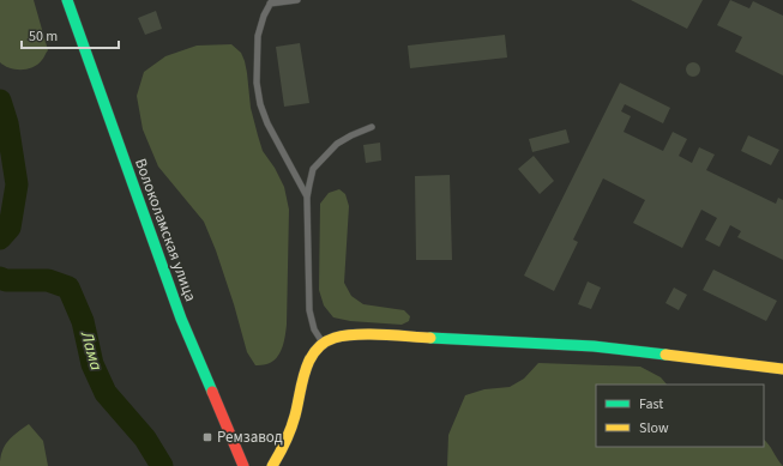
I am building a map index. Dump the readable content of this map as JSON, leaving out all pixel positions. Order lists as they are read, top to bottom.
{
  "streets": {
    "street": ["Волоколамская улица"]
  },
  "water": ["Лама"],
  "places": {
    "transit": ["Ремзавод"]
  },
  "legend": ["Fast", "Slow"],
  "scale_bar": "50 m"
}
